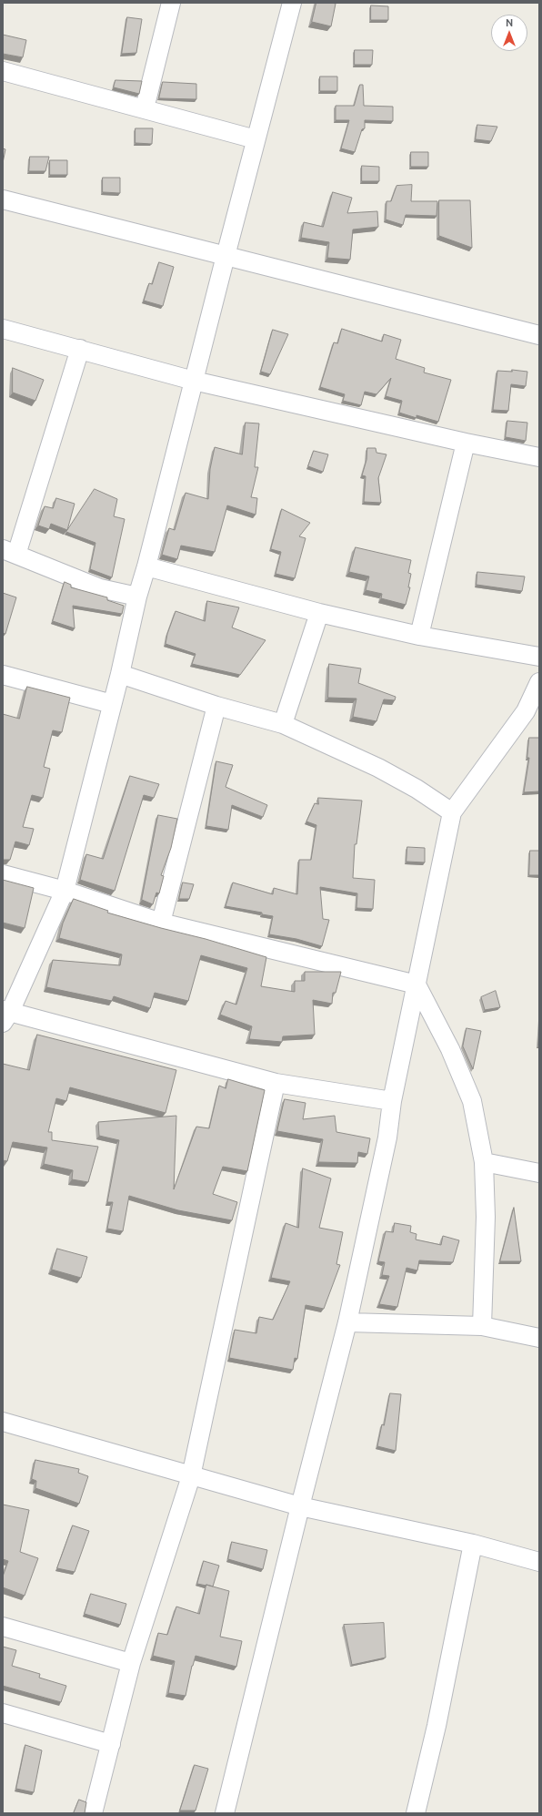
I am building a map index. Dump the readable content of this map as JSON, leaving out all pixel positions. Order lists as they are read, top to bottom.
{
  "north": "top"
}
